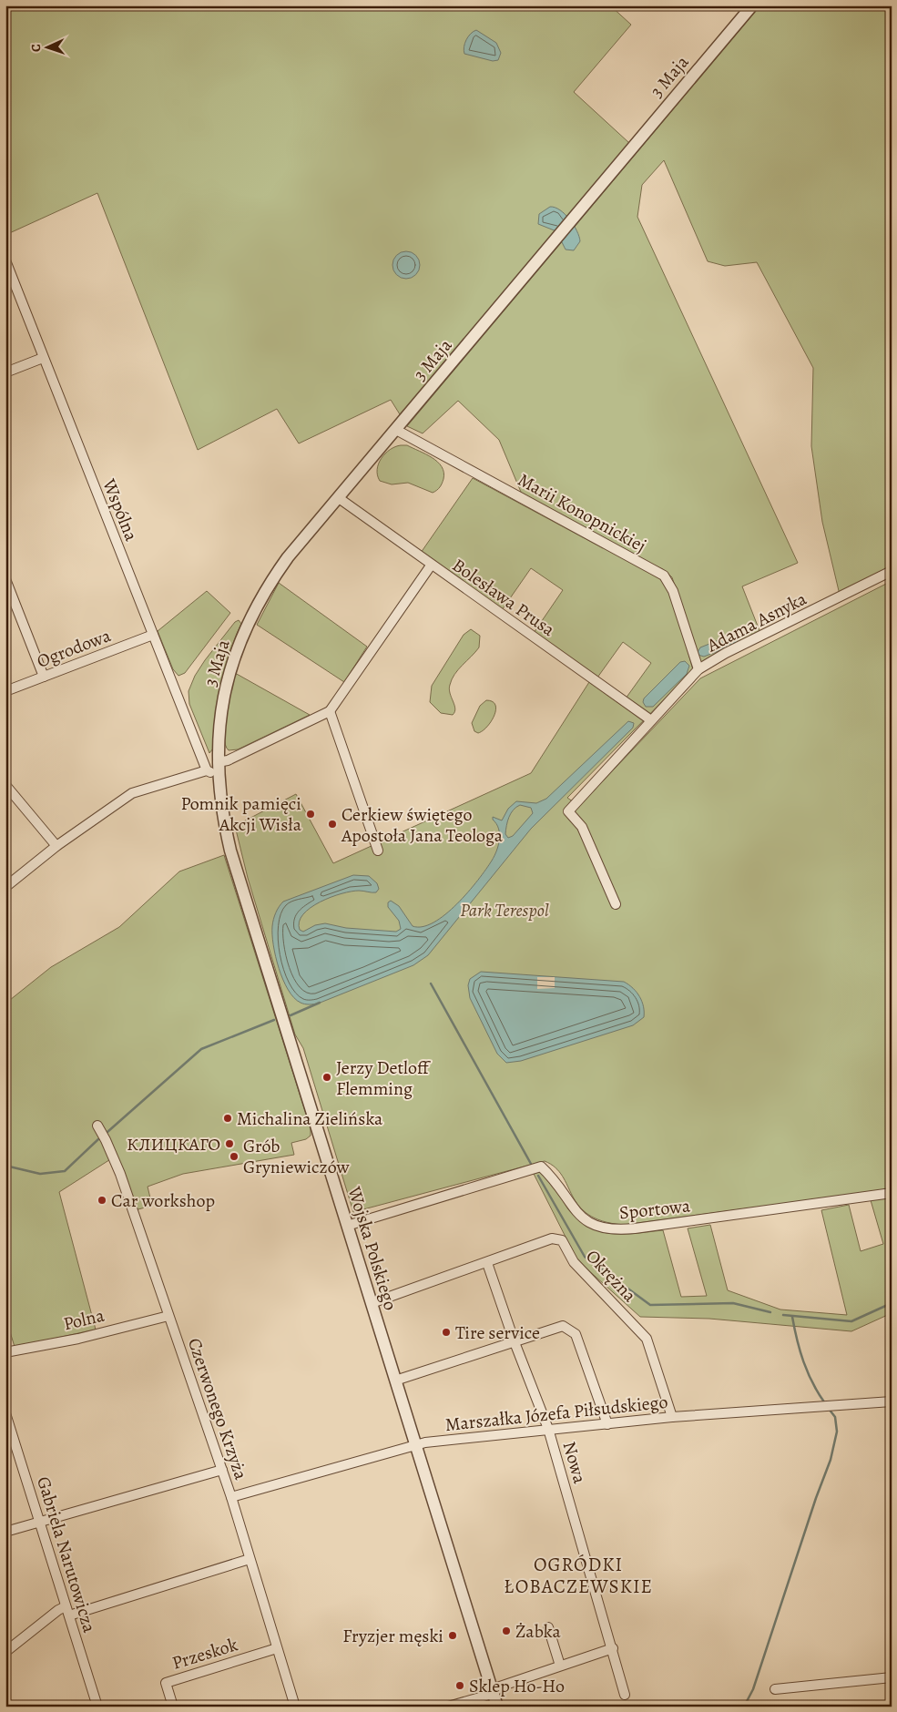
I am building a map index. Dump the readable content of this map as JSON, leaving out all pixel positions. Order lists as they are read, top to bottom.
{
  "streets": {
    "street": [
      "3 Maja",
      "Wspólna",
      "Marii Konopnickiej",
      "Bolesława Prusa",
      "Adama Asnyka",
      "Ogrodowa",
      "Sportowa",
      "Wojska Polskiego",
      "Okrężna",
      "Polna",
      "Czerwonego Krzyża",
      "Marszałka Józefa Piłsudskiego",
      "Nowa",
      "Gabriela Narutowicza",
      "Przeskok"
    ]
  },
  "crossings": [
    ["3 Maja", "Wspólna"],
    ["3 Maja", "Marii Konopnickiej"],
    ["3 Maja", "Bolesława Prusa"],
    ["3 Maja", "Wojska Polskiego"],
    ["Wspólna", "Ogrodowa"],
    ["Wspólna", "Wojska Polskiego"],
    ["Marii Konopnickiej", "Adama Asnyka"],
    ["Bolesława Prusa", "Adama Asnyka"],
    ["Sportowa", "Wojska Polskiego"],
    ["Wojska Polskiego", "Okrężna"],
    ["Wojska Polskiego", "Marszałka Józefa Piłsudskiego"],
    ["Okrężna", "Marszałka Józefa Piłsudskiego"],
    ["Okrężna", "Nowa"],
    ["Polna", "Czerwonego Krzyża"],
    ["Czerwonego Krzyża", "Marszałka Józefa Piłsudskiego"],
    ["Czerwonego Krzyża", "Przeskok"],
    ["Marszałka Józefa Piłsudskiego", "Nowa"]
  ],
  "districts": ["OGRÓDKI ŁOBACZEWSKIE"],
  "parks": ["Park Terespol"],
  "places": [
    "Pomnik pamięci Akcji Wisła",
    "Cerkiew świętego Apostoła Jana Teologa",
    "Jerzy Detloff Flemming",
    "Michalina Zielińska",
    "КЛИЦКАГО",
    "Grób Gryniewiczów",
    "Car workshop",
    "Tire service",
    "Żabka",
    "Fryzjer męski",
    "Sklep Ho-Ho"
  ],
  "north": "left"
}
